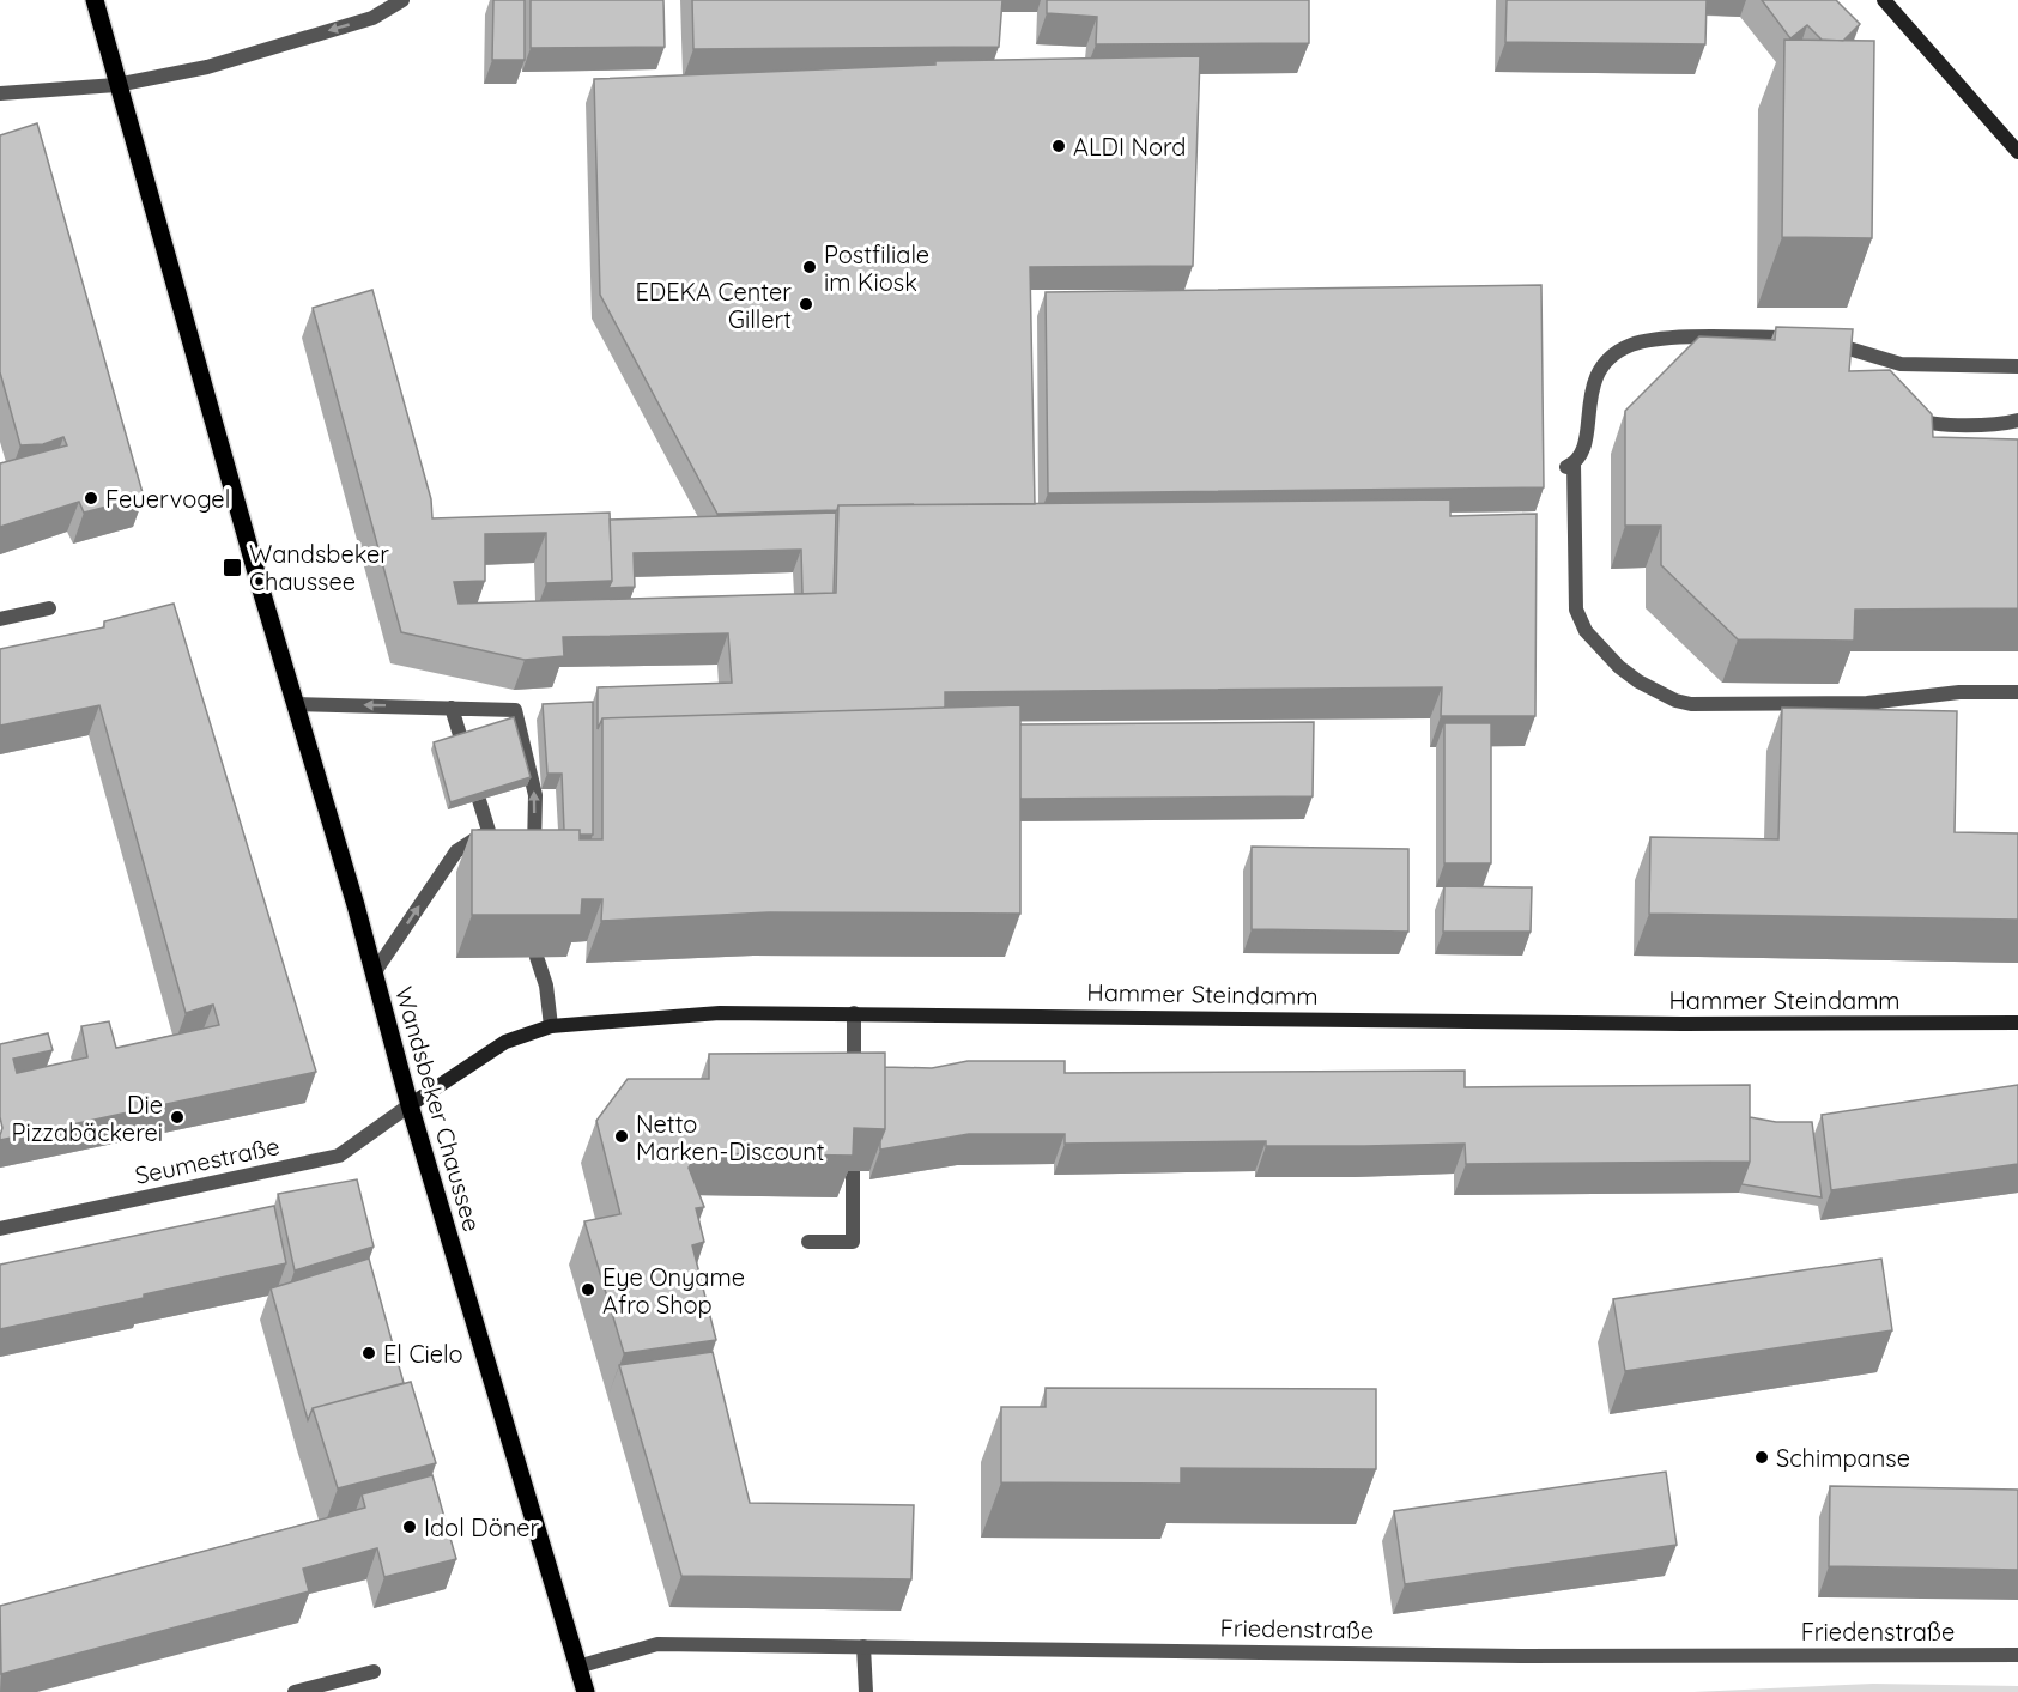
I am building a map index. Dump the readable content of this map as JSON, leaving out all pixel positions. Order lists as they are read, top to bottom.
{
  "streets": {
    "main road": ["Wandsbeker Chaussee"],
    "street": ["Hammer Steindamm", "Seumestraße", "Friedenstraße"]
  },
  "crossings": [
    ["Hammer Steindamm", "Wandsbeker Chaussee"],
    ["Hammer Steindamm", "Seumestraße"],
    ["Wandsbeker Chaussee", "Seumestraße"],
    ["Wandsbeker Chaussee", "Friedenstraße"]
  ],
  "places": {
    "other": [
      "ALDI Nord",
      "Postfiliale im Kiosk",
      "EDEKA Center Gillert",
      "Feuervogel",
      "Die Pizzabäckerei",
      "Netto Marken-Discount",
      "Eye Onyame Afro Shop",
      "El Cielo",
      "Schimpanse",
      "Idol Döner"
    ],
    "transit": ["Wandsbeker Chaussee"]
  }
}
